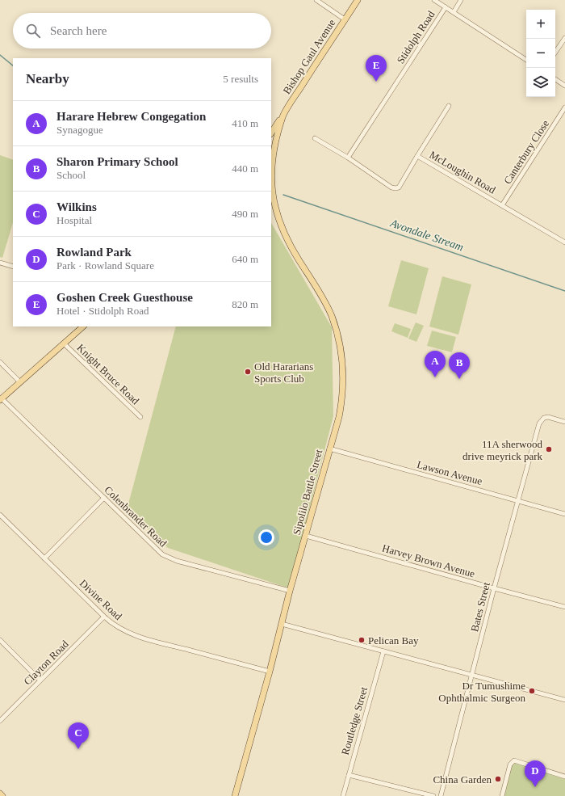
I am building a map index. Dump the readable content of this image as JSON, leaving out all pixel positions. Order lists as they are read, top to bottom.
{
  "streets": {
    "main road": ["Bishop Gaul Avenue", "Sipolilo Battle Street"],
    "street": [
      "Stidolph Road",
      "Canterbury Close",
      "McLoughin Road",
      "Knight Bruce Road",
      "Lawson Avenue",
      "Colenbrander Road",
      "Harvey Brown Avenue",
      "Divine Road",
      "Bates Street",
      "Clayton Road",
      "Routledge Street"
    ]
  },
  "crossings": [
    ["Stidolph Road", "McLoughin Road"],
    ["Bishop Gaul Avenue", "Sipolilo Battle Street"],
    ["Canterbury Close", "McLoughin Road"],
    ["Lawson Avenue", "Sipolilo Battle Street"],
    ["Lawson Avenue", "Bates Street"],
    ["Sipolilo Battle Street", "Colenbrander Road"],
    ["Sipolilo Battle Street", "Harvey Brown Avenue"],
    ["Sipolilo Battle Street", "Divine Road"],
    ["Harvey Brown Avenue", "Bates Street"],
    ["Divine Road", "Clayton Road"]
  ],
  "water": ["Avondale Stream"],
  "places": [
    "Old Hararians Sports Club",
    "11A sherwood drive meyrick park",
    "Pelican Bay",
    "Dr Tumushime Ophthalmic Surgeon",
    "China Garden"
  ],
  "page": {
    "map_buttons": ["+", "−"],
    "search": "Search here",
    "pins": [
      "E",
      "A",
      "B",
      "C",
      "D"
    ],
    "heading": ["Nearby", "5 results"],
    "list": [
      {
        "mark": "A",
        "name": "Harare Hebrew Congegation",
        "note": "Synagogue",
        "value": "410 m"
      },
      {
        "mark": "B",
        "name": "Sharon Primary School",
        "note": "School",
        "value": "440 m"
      },
      {
        "mark": "C",
        "name": "Wilkins",
        "note": "Hospital",
        "value": "490 m"
      },
      {
        "mark": "D",
        "name": "Rowland Park",
        "note": "Park · Rowland Square",
        "value": "640 m"
      },
      {
        "mark": "E",
        "name": "Goshen Creek Guesthouse",
        "note": "Hotel · Stidolph Road",
        "value": "820 m"
      }
    ]
  }
}
